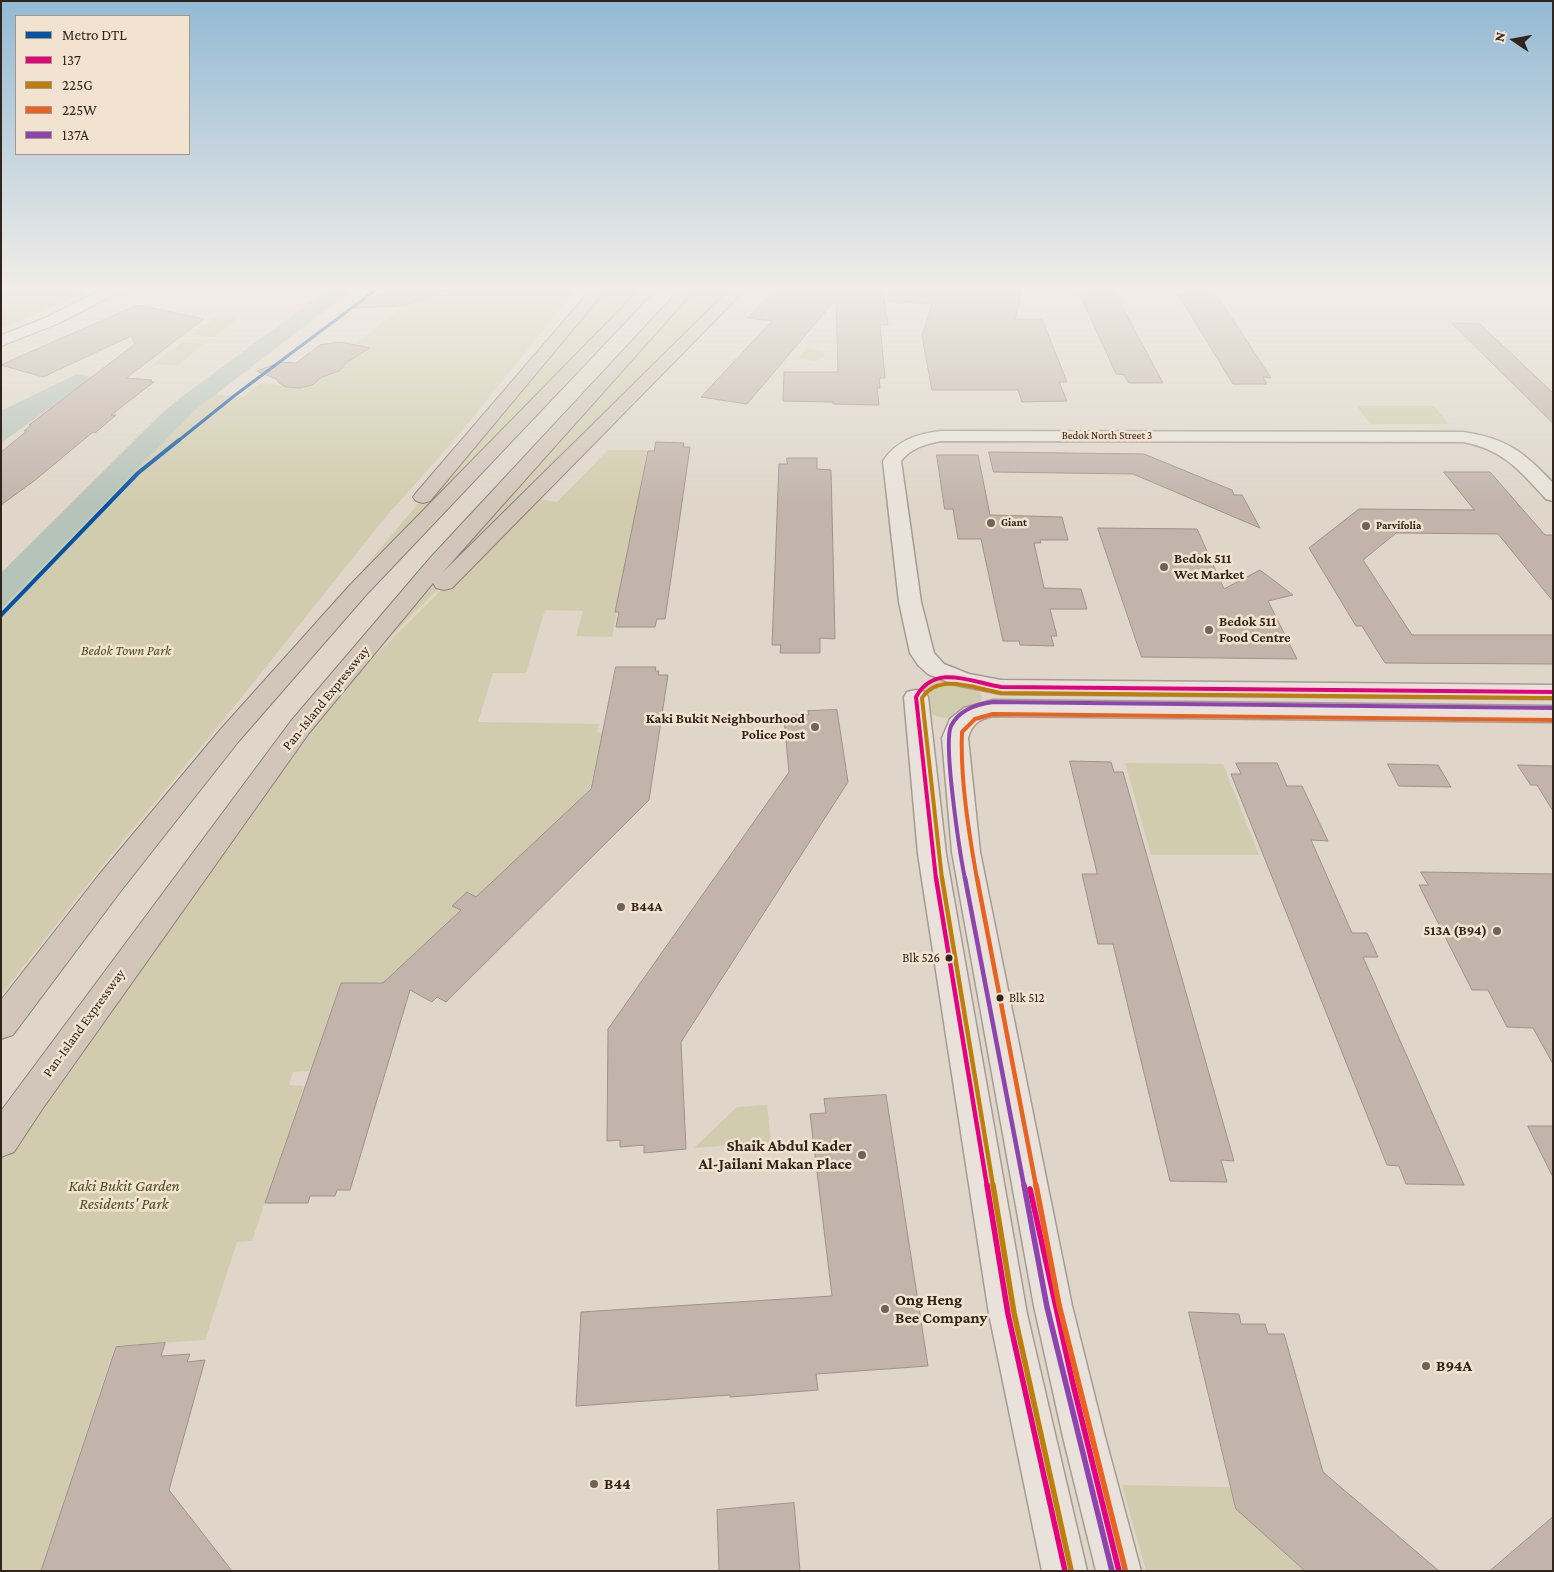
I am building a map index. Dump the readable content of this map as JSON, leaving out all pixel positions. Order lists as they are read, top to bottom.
{
  "streets": {
    "highway": ["Pan-Island Expressway"],
    "street": ["Bedok North Street 3"]
  },
  "parks": ["Bedok Town Park", "Kaki Bukit Garden Residents' Park"],
  "places": [
    "Giant",
    "Parvifolia",
    "Bedok 511 Wet Market",
    "Bedok 511 Food Centre",
    "Kaki Bukit Neighbourhood Police Post",
    "B44A",
    "513A (B94)",
    "Blk 526",
    "Blk 512",
    "Shaik Abdul Kader Al-Jailani Makan Place",
    "Ong Heng Bee Company",
    "B94A",
    "B44"
  ],
  "lines": [
    "metro line DTL",
    "transit line 137",
    "transit line 225G",
    "transit line 137A",
    "transit line 225W"
  ],
  "legend": [
    "Metro DTL",
    "137",
    "225G",
    "225W",
    "137A"
  ],
  "north": "left"
}
